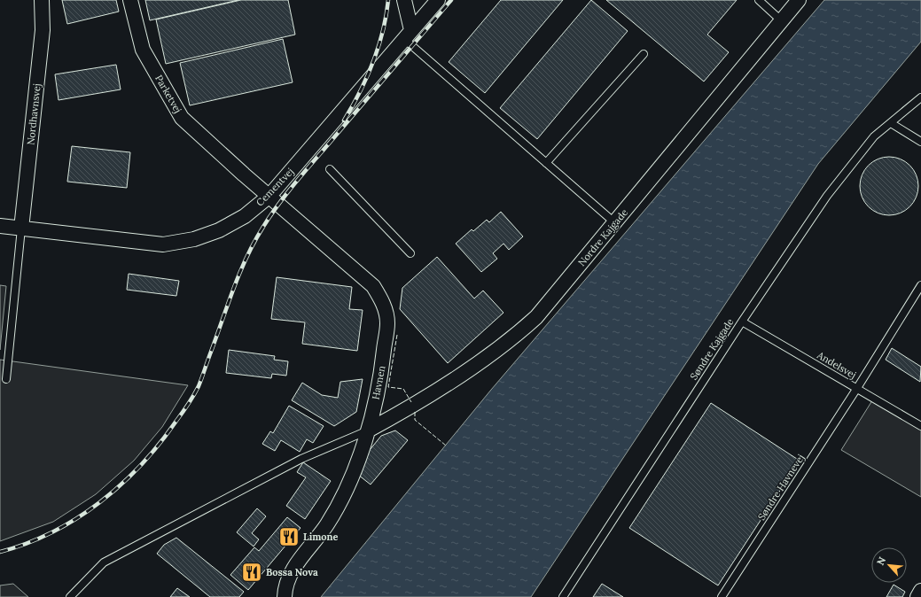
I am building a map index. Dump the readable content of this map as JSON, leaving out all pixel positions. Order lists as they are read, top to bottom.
{
  "streets": {
    "street": [
      "Parketvej",
      "Nordhavnsvej",
      "Cementvej",
      "Nordre Kajgade",
      "Havnen"
    ],
    "lane": ["Søndre Kajgade", "Andelsvej", "Søndre Havnevej"]
  },
  "crossings": [
    ["Parketvej", "Cementvej"],
    ["Parketvej", "Havnen"],
    ["Nordhavnsvej", "Cementvej"],
    ["Cementvej", "Havnen"],
    ["Nordre Kajgade", "Havnen"],
    ["Søndre Kajgade", "Andelsvej"],
    ["Andelsvej", "Søndre Havnevej"]
  ],
  "places": {
    "restaurant": ["Limone", "Bossa Nova"]
  },
  "north": "top left"
}
